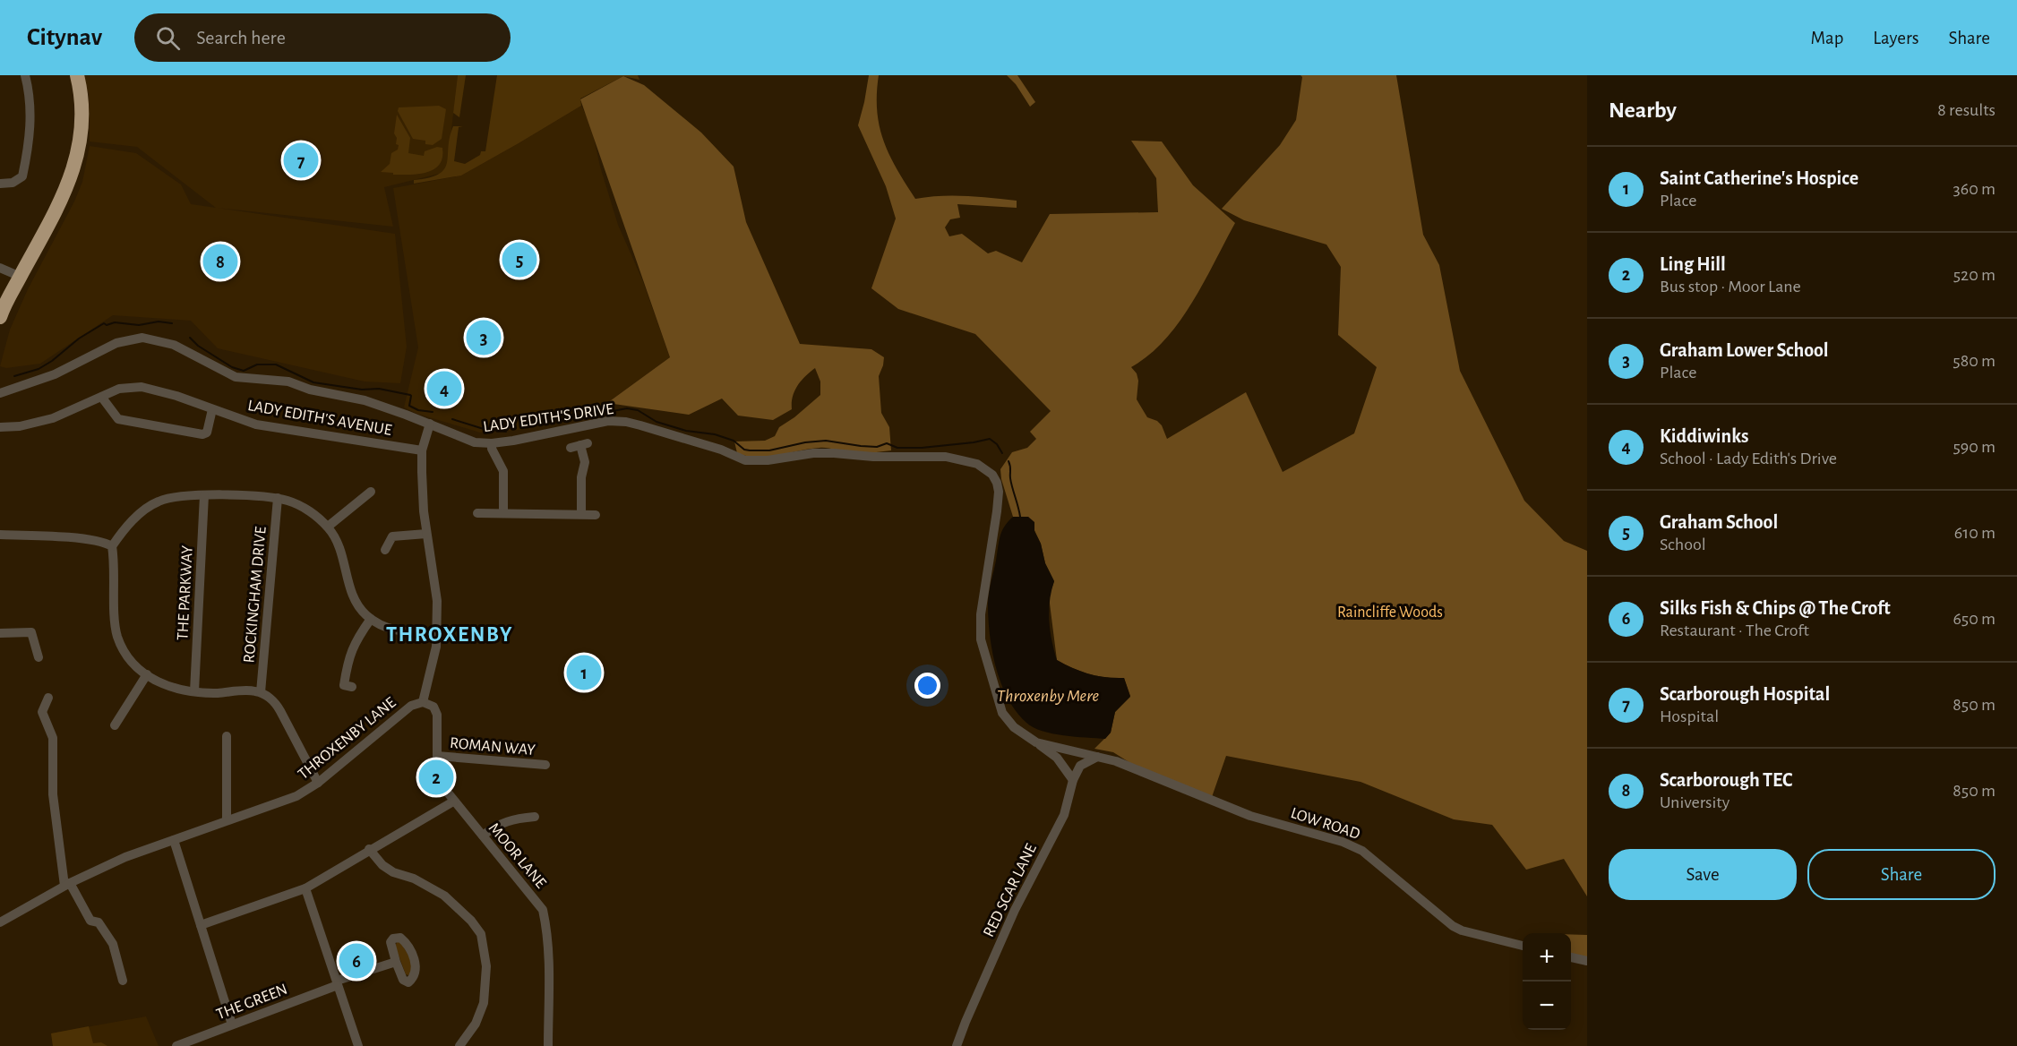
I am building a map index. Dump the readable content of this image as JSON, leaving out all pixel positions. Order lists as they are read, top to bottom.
{
  "streets": {
    "street": [
      "LADY EDITH'S AVENUE",
      "LADY EDITH'S DRIVE",
      "THE PARKWAY",
      "ROCKINGHAM DRIVE",
      "THROXENBY LANE",
      "ROMAN WAY",
      "LOW ROAD",
      "MOOR LANE",
      "RED SCAR LANE",
      "THE GREEN"
    ]
  },
  "crossings": [
    ["LADY EDITH'S AVENUE", "THROXENBY LANE"],
    ["LADY EDITH'S DRIVE", "THROXENBY LANE"],
    ["LADY EDITH'S DRIVE", "LOW ROAD"],
    ["LADY EDITH'S DRIVE", "RED SCAR LANE"],
    ["THROXENBY LANE", "MOOR LANE"],
    ["ROMAN WAY", "MOOR LANE"],
    ["LOW ROAD", "RED SCAR LANE"]
  ],
  "districts": ["THROXENBY"],
  "water": ["Throxenby Mere"],
  "parks": ["Raincliffe Woods"],
  "page": {
    "header": "Citynav",
    "search": "Search here",
    "nav": ["Map", "Layers", "Share"],
    "heading": ["Nearby", "8 results"],
    "pins": [
      "7",
      "5",
      "8",
      "3",
      "4",
      "1",
      "2",
      "6"
    ],
    "list": [
      {
        "mark": "1",
        "name": "Saint Catherine's Hospice",
        "note": "Place",
        "value": "360 m"
      },
      {
        "mark": "2",
        "name": "Ling Hill",
        "note": "Bus stop · Moor Lane",
        "value": "520 m"
      },
      {
        "mark": "3",
        "name": "Graham Lower School",
        "note": "Place",
        "value": "580 m"
      },
      {
        "mark": "4",
        "name": "Kiddiwinks",
        "note": "School · Lady Edith's Drive",
        "value": "590 m"
      },
      {
        "mark": "5",
        "name": "Graham School",
        "note": "School",
        "value": "610 m"
      },
      {
        "mark": "6",
        "name": "Silks Fish & Chips @ The Croft",
        "note": "Restaurant · The Croft",
        "value": "650 m"
      },
      {
        "mark": "7",
        "name": "Scarborough Hospital",
        "note": "Hospital",
        "value": "850 m"
      },
      {
        "mark": "8",
        "name": "Scarborough TEC",
        "note": "University",
        "value": "850 m"
      }
    ],
    "buttons": ["Save", "Share"],
    "map_buttons": ["+", "−"]
  }
}
